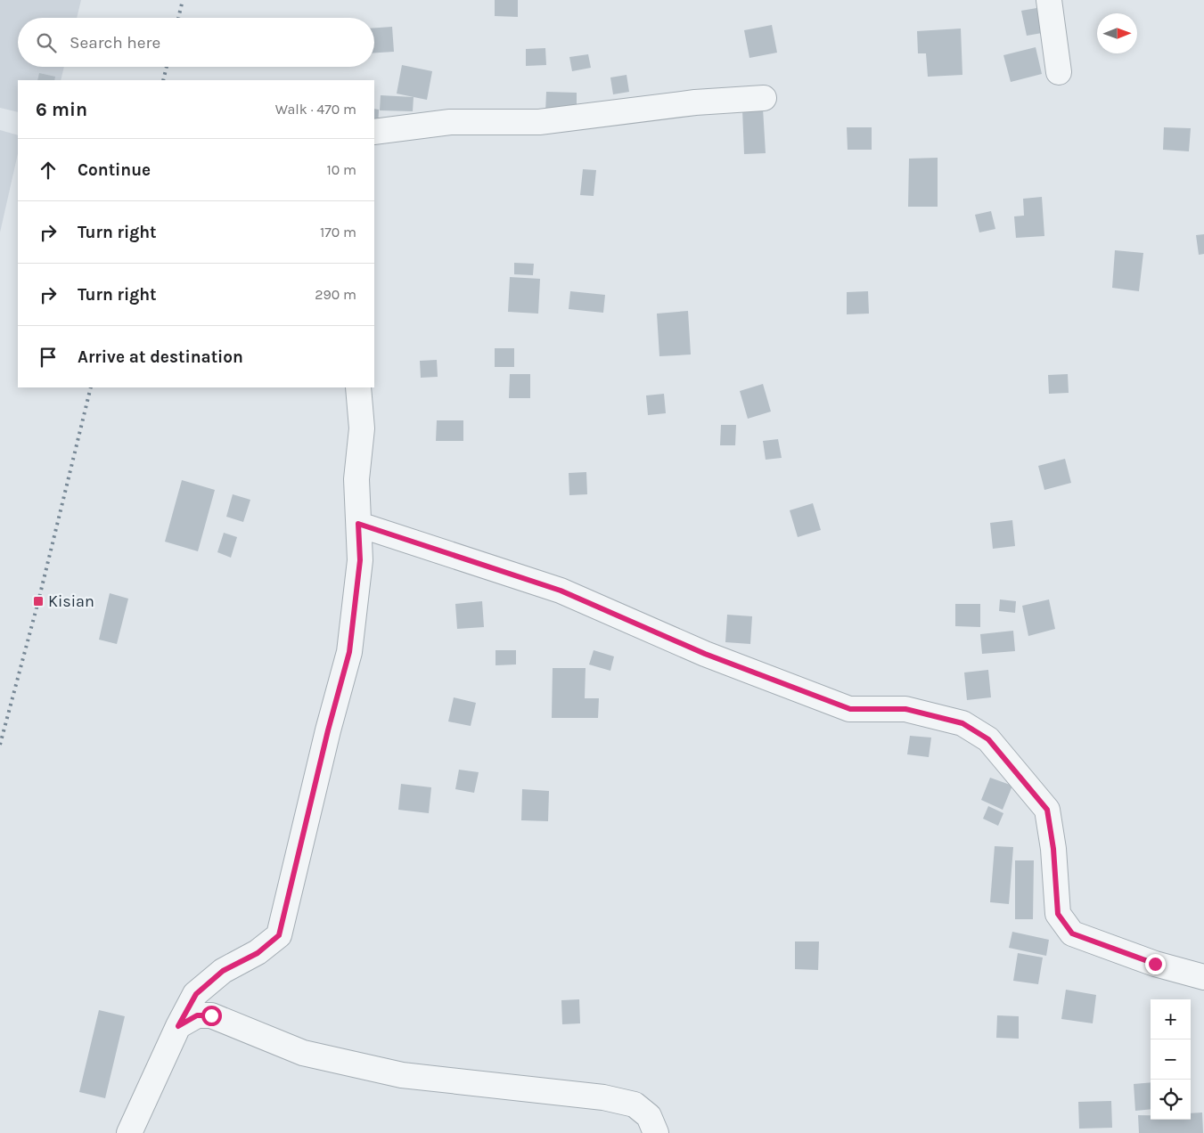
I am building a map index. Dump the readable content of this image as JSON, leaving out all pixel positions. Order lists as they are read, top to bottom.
{
  "places": {
    "transit": ["Kisian"]
  },
  "north": "right",
  "page": {
    "search": "Search here",
    "heading": ["6 min", "Walk · 470 m"],
    "list": [
      ["Continue", "10 m"],
      ["Turn right", "170 m"],
      ["Turn right", "290 m"],
      "Arrive at destination"
    ],
    "map_buttons": ["+", "−"]
  }
}
